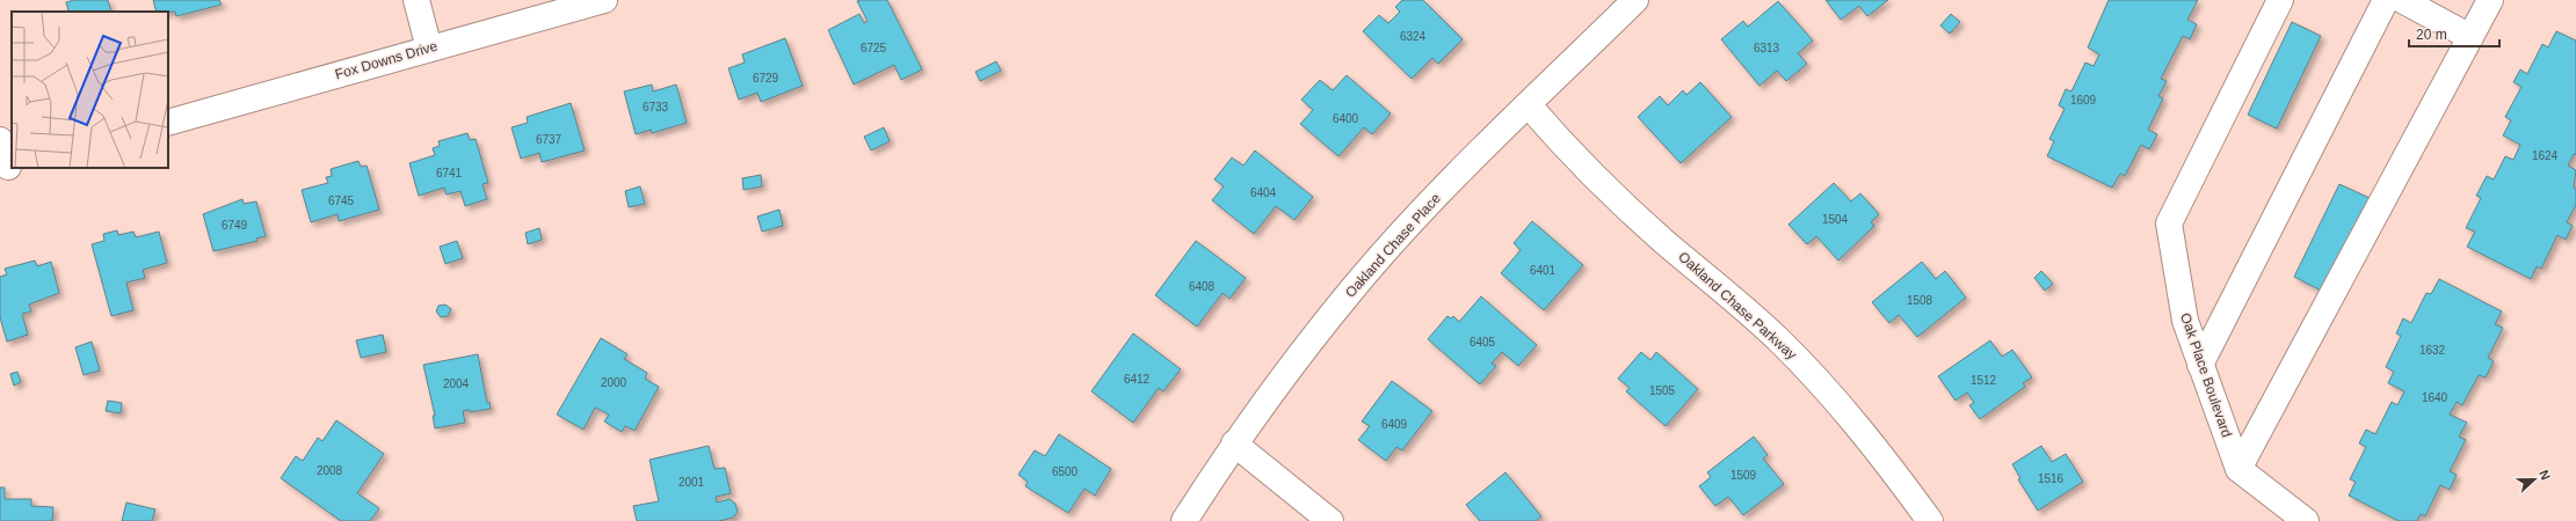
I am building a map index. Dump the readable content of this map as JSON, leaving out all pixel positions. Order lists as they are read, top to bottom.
{
  "streets": {
    "street": [
      "Fox Downs Drive",
      "Oakland Chase Place",
      "Oakland Chase Parkway",
      "Oak Place Boulevard"
    ]
  },
  "crossings": [
    ["Oakland Chase Place", "Oakland Chase Parkway"]
  ],
  "house_numbers": [
    "6324",
    "6725",
    "6313",
    "6729",
    "1609",
    "6733",
    "6400",
    "6737",
    "1624",
    "6741",
    "6404",
    "6745",
    "1504",
    "6749",
    "6401",
    "6408",
    "1508",
    "6405",
    "1632",
    "6412",
    "1512",
    "2000",
    "2004",
    "1505",
    "1640",
    "6409",
    "2008",
    "6500",
    "1509",
    "1516",
    "2001"
  ],
  "scale_bar": "20 m",
  "north": "right"
}
